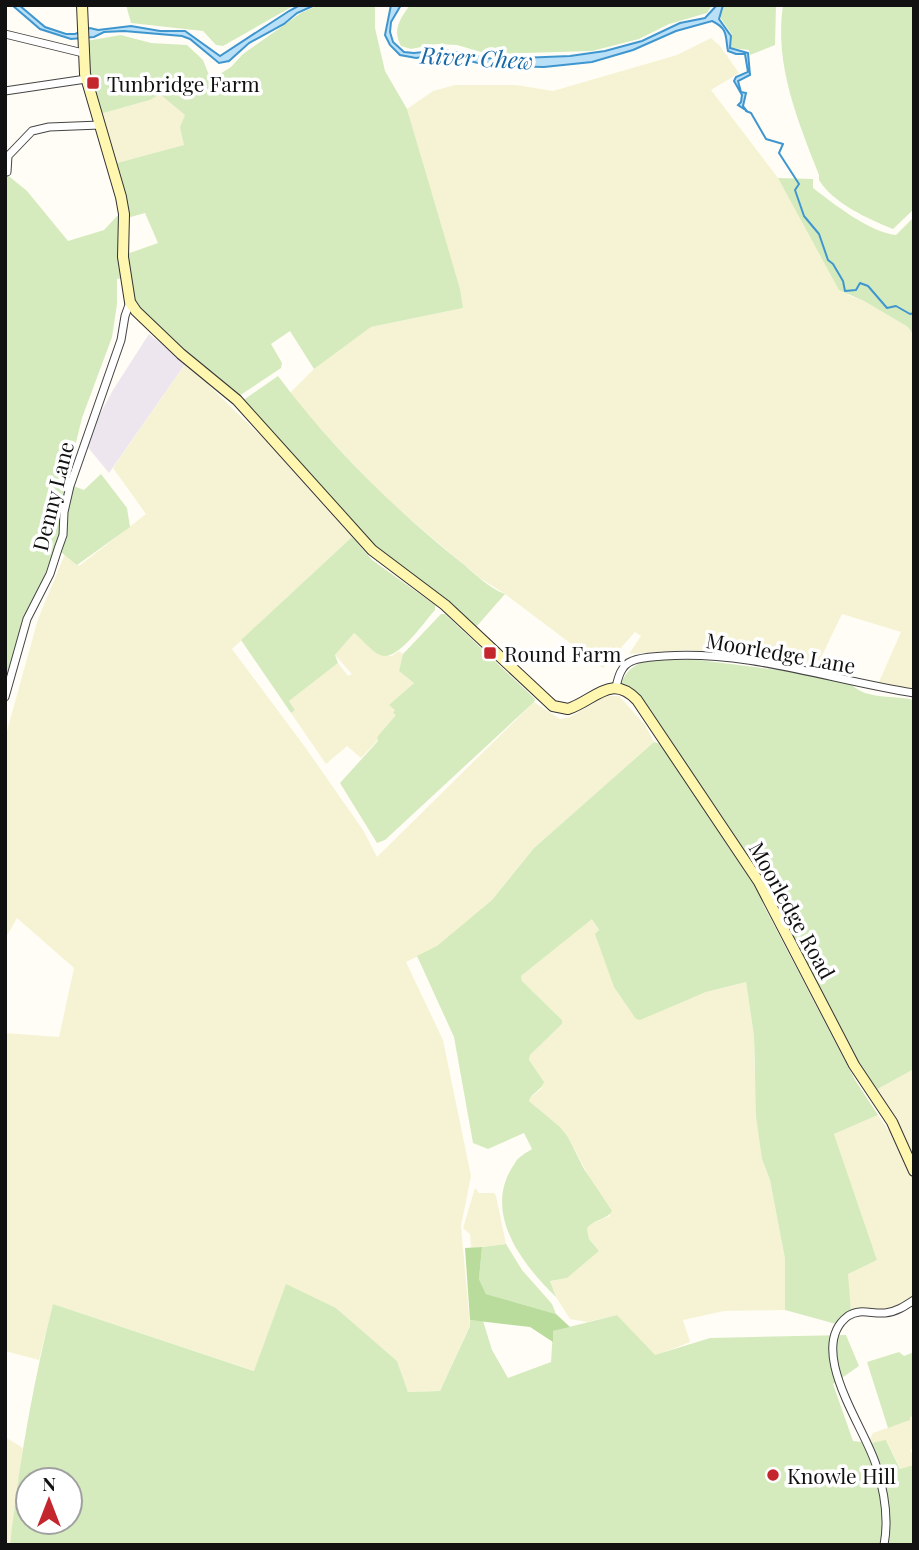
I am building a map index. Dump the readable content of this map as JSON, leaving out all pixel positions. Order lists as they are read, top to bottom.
{
  "streets": {
    "street": ["Denny Lane", "Moorledge Lane", "Moorledge Road"]
  },
  "crossings": [
    ["Moorledge Lane", "Moorledge Road"]
  ],
  "water": ["River Chew"],
  "places": {
    "transit": ["Tunbridge Farm", "Round Farm"],
    "other": ["Knowle Hill"]
  },
  "north": "top"
}
